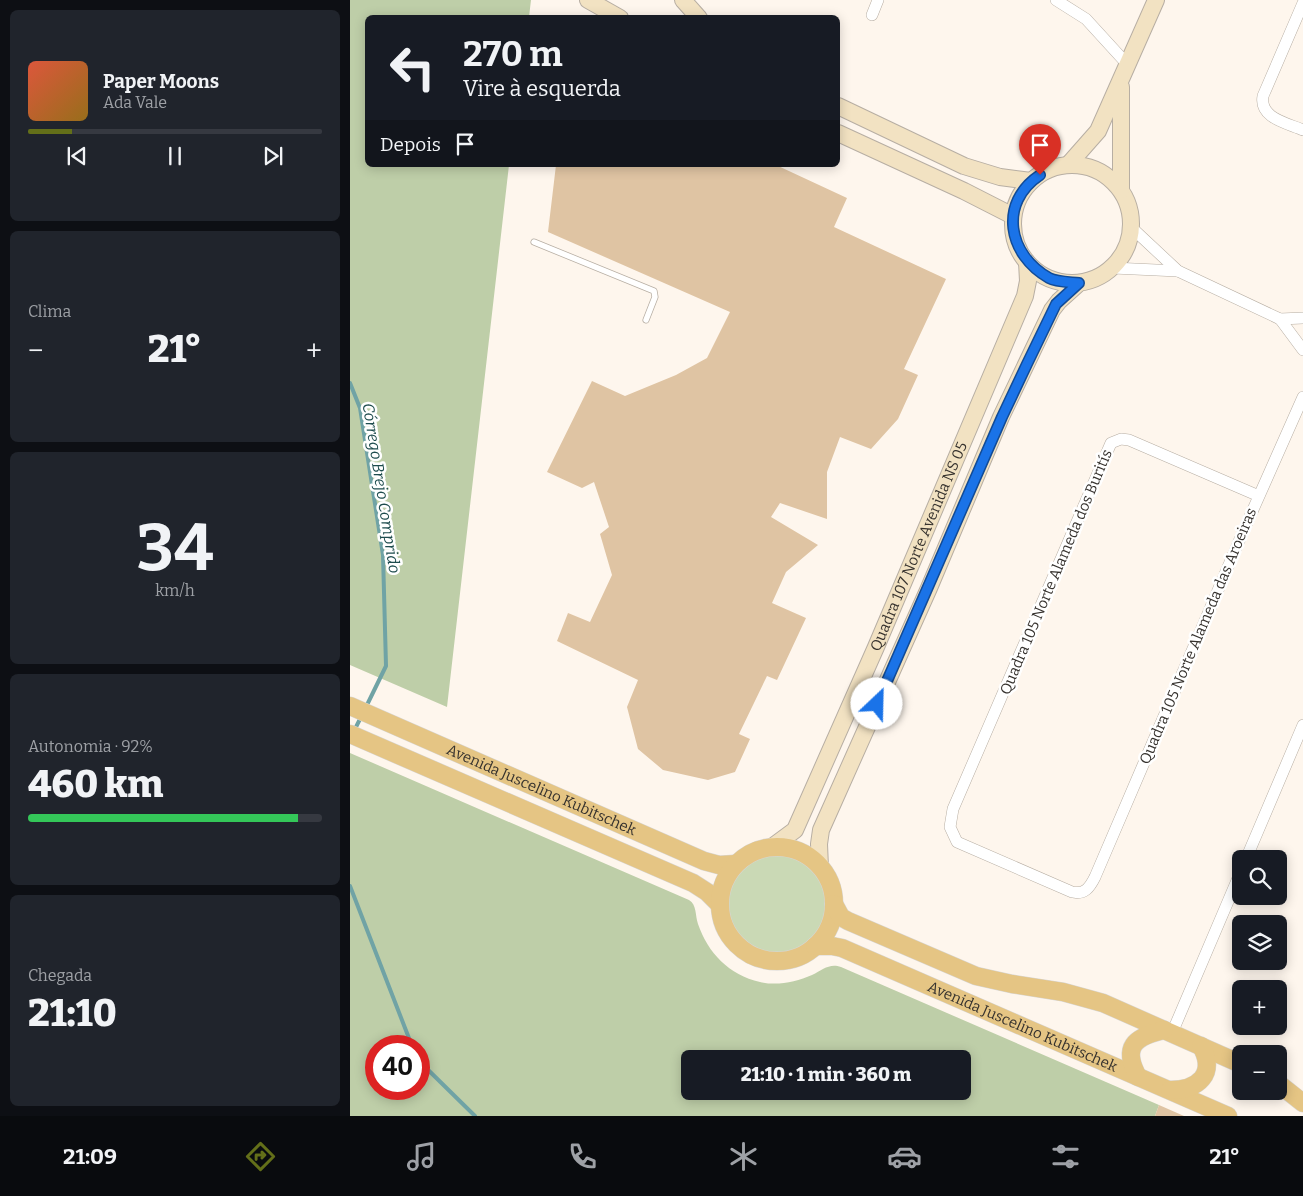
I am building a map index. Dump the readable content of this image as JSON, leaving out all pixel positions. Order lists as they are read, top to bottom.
{
  "streets": {
    "main road": ["Avenida Juscelino Kubitschek"],
    "street": ["Quadra 107 Norte Avenida NS 05", "Quadra 105 Norte Alameda dos Buritís", "Quadra 105 Norte Alameda das Aroeiras"]
  },
  "crossings": [
    ["Quadra 107 Norte Avenida NS 05", "Avenida Juscelino Kubitschek"],
    ["Quadra 105 Norte Alameda dos Buritís", "Quadra 105 Norte Alameda das Aroeiras"]
  ],
  "water": ["Córrego Brejo Comprido"],
  "page": {
    "turn": ["270 m", "Vire à esquerda"],
    "song": ["Paper Moons", "Ada Vale"],
    "then": "Depois",
    "tile": [
      "Clima",
      ["34", "km/h"],
      ["Autonomia · 92%", "460 km"],
      ["Chegada", "21:10"]
    ],
    "heat": ["−", "21°", "+"],
    "map_buttons": ["+", "−"],
    "limit": "40",
    "trip": "21:10 · 1 min · 360 m",
    "tabs": ["21:09", "21°"]
  }
}
